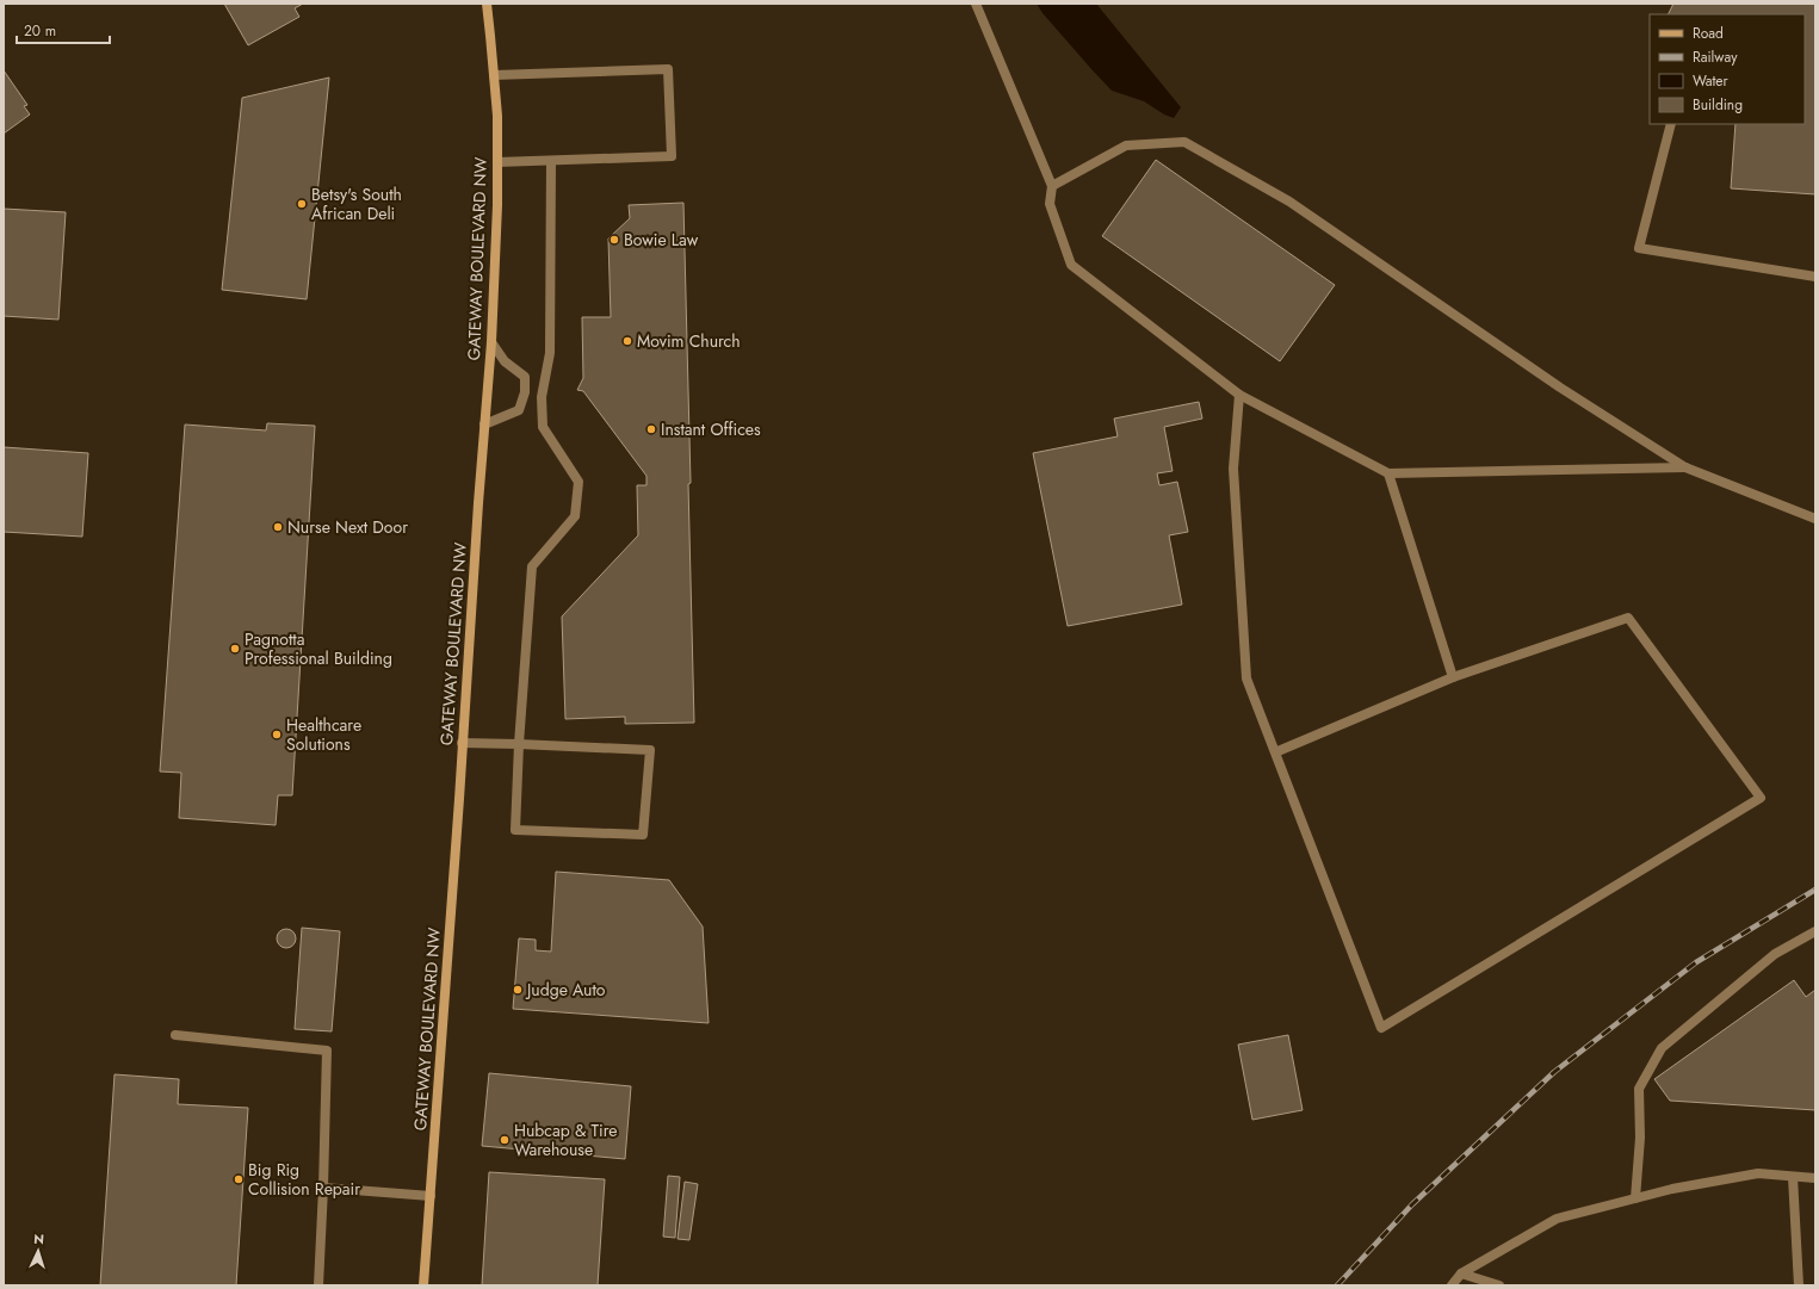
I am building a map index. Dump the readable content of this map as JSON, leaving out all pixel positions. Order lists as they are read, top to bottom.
{
  "streets": {
    "main road": ["GATEWAY BOULEVARD NW"]
  },
  "places": [
    "Betsy's South African Deli",
    "Bowie Law",
    "Movim Church",
    "Instant Offices",
    "Nurse Next Door",
    "Pagnotta Professional Building",
    "Healthcare Solutions",
    "Judge Auto",
    "Hubcap & Tire Warehouse",
    "Big Rig Collision Repair"
  ],
  "legend": [
    "Road",
    "Railway",
    "Water",
    "Building"
  ],
  "scale_bar": "20 m",
  "north": "top"
}
